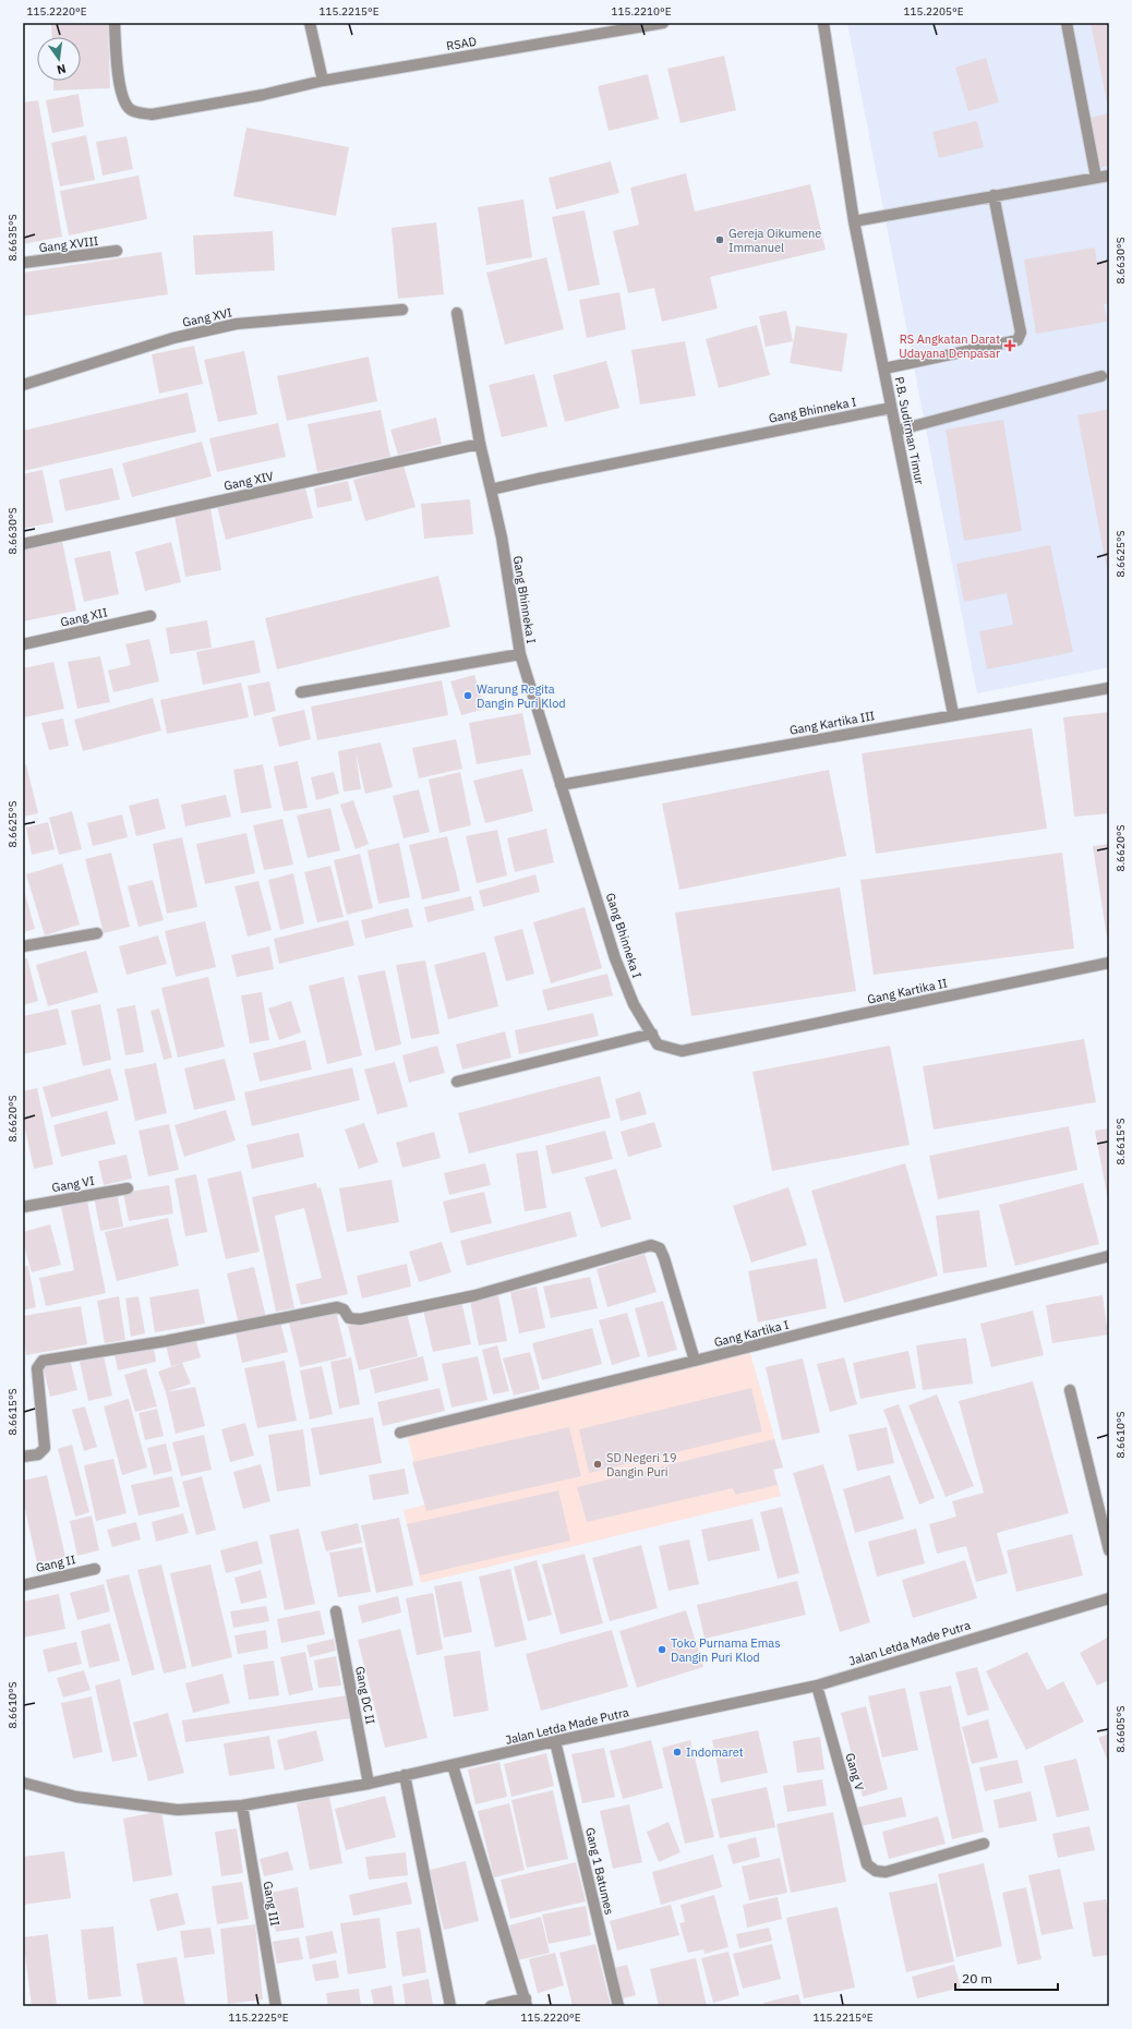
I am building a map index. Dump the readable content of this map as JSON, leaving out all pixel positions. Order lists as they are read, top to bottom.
{
  "streets": {
    "street": [
      "RSAD",
      "Gang XVIII",
      "Gang XVI",
      "Gang Bhinneka I",
      "P.B. Sudirman Timur",
      "Gang XIV",
      "Gang XII",
      "Gang Kartika III",
      "Gang Kartika II",
      "Gang VI",
      "Gang Kartika I",
      "Gang II",
      "Jalan Letda Made Putra",
      "Gang DC II",
      "Gang V",
      "Gang 1 Batumes",
      "Gang III"
    ]
  },
  "crossings": [
    ["Gang Bhinneka I", "P.B. Sudirman Timur"],
    ["Gang Bhinneka I", "Gang Kartika III"],
    ["Gang Bhinneka I", "Gang Kartika II"],
    ["P.B. Sudirman Timur", "Gang Kartika III"],
    ["Jalan Letda Made Putra", "Gang DC II"],
    ["Jalan Letda Made Putra", "Gang V"],
    ["Jalan Letda Made Putra", "Gang 1 Batumes"],
    ["Jalan Letda Made Putra", "Gang III"]
  ],
  "places": {
    "other": [
      "Gereja Oikumene Immanuel",
      "Warung Regita Dangin Puri Klod",
      "SD Negeri 19 Dangin Puri",
      "Toko Purnama Emas Dangin Puri Klod",
      "Indomaret"
    ],
    "health": ["RS Angkatan Darat Udayana Denpasar"]
  },
  "scale_bar": "20 m",
  "north": "bottom",
  "coordinates": [
    "115.2220°E",
    "115.2215°E",
    "115.2210°E",
    "115.2205°E",
    "8.6635°S",
    "8.6630°S",
    "8.6625°S",
    "8.6620°S",
    "8.6615°S",
    "8.6610°S",
    "8.6605°S",
    "115.2225°E"
  ]
}
